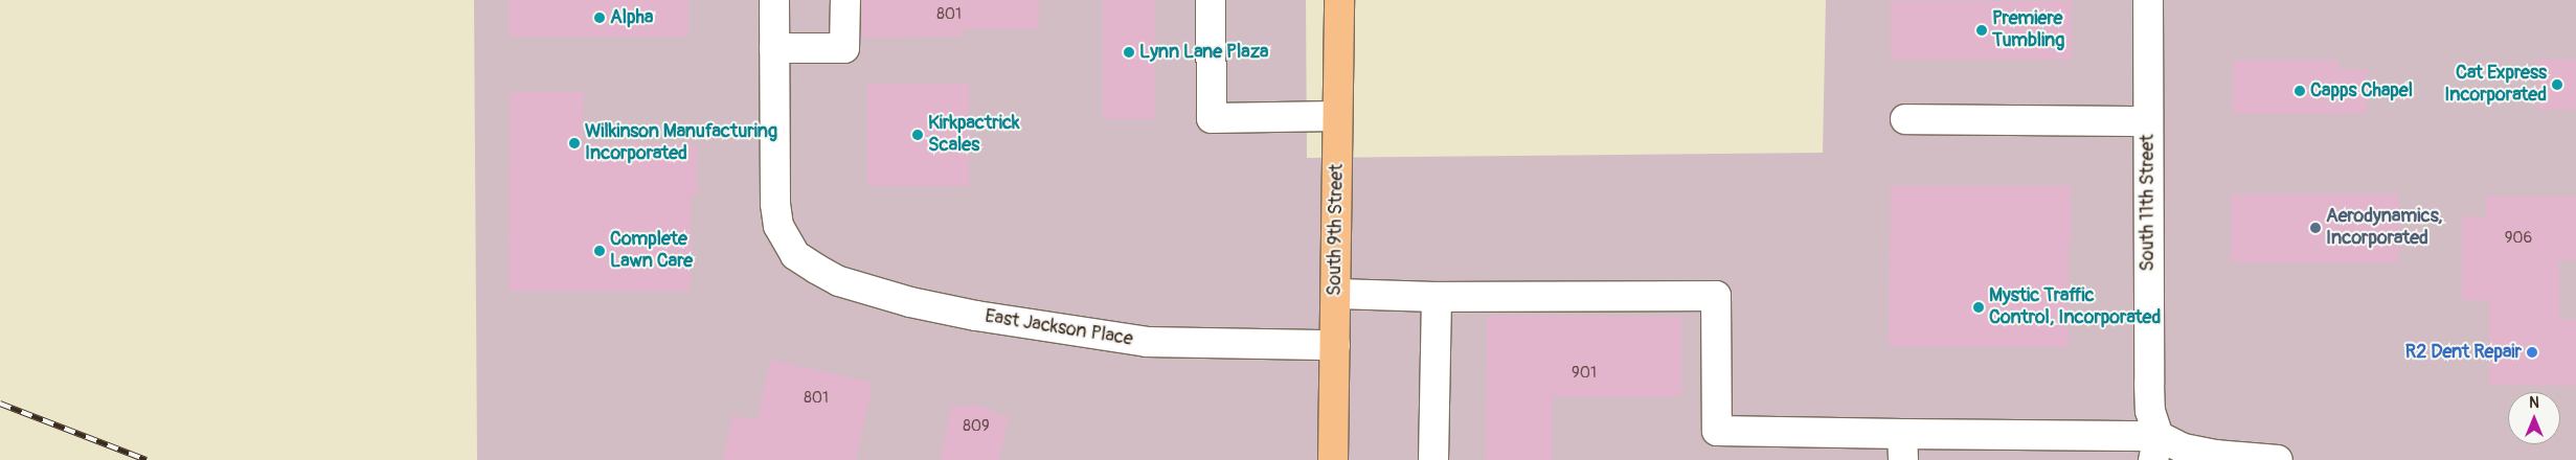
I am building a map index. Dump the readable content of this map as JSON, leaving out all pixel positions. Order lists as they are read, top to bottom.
{
  "streets": {
    "main road": ["South 9th Street"],
    "street": ["South 11th Street", "East Jackson Place"]
  },
  "crossings": [
    ["South 9th Street", "East Jackson Place"]
  ],
  "places": [
    "Alpha",
    "Premiere Tumbling",
    "Lynn Lane Plaza",
    "Cat Express Incorporated",
    "Capps Chapel",
    "Kirkpactrick Scales",
    "Wilkinson Manufacturing Incorporated",
    "Aerodynamics, Incorporated",
    "Complete Lawn Care",
    "Mystic Traffic Control, Incorporated",
    "R2 Dent Repair"
  ],
  "house_numbers": [
    "801",
    "906",
    "901",
    "801",
    "809"
  ],
  "north": "top"
}
